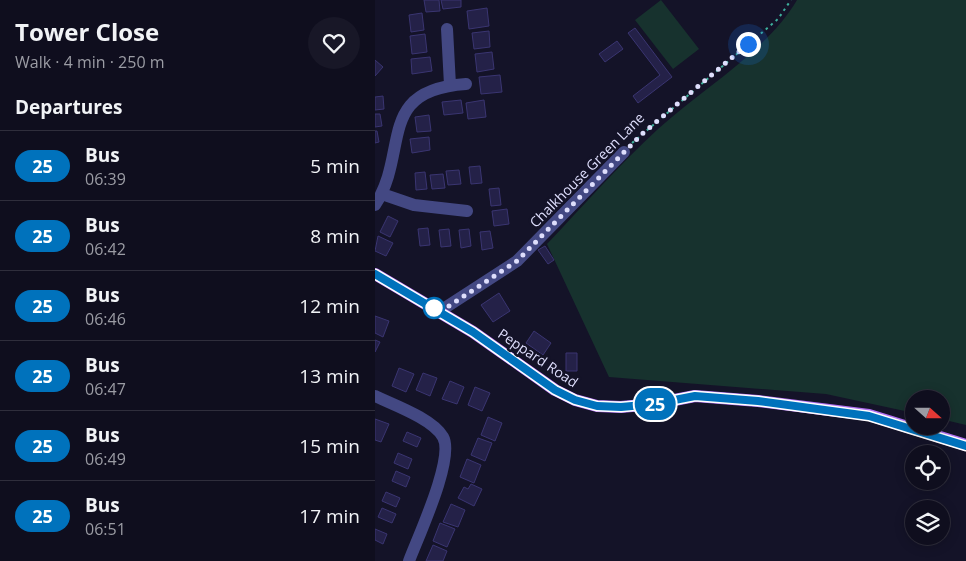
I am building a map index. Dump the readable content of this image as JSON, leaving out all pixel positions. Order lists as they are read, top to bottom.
{
  "streets": {
    "main road": ["Peppard Road"],
    "street": ["Chalkhouse Green Lane"]
  },
  "crossings": [
    ["Chalkhouse Green Lane", "Peppard Road"]
  ],
  "lines": ["bus line 25"],
  "north": "right",
  "page": {
    "heading": [
      ["Tower Close", "Walk · 4 min · 250 m"],
      "Departures"
    ],
    "on_map": "25",
    "list": [
      {
        "mark": "25",
        "name": "Bus",
        "note": "06:39",
        "value": "5 min"
      },
      {
        "mark": "25",
        "name": "Bus",
        "note": "06:42",
        "value": "8 min"
      },
      {
        "mark": "25",
        "name": "Bus",
        "note": "06:46",
        "value": "12 min"
      },
      {
        "mark": "25",
        "name": "Bus",
        "note": "06:47",
        "value": "13 min"
      },
      {
        "mark": "25",
        "name": "Bus",
        "note": "06:49",
        "value": "15 min"
      },
      {
        "mark": "25",
        "name": "Bus",
        "note": "06:51",
        "value": "17 min"
      }
    ]
  }
}
